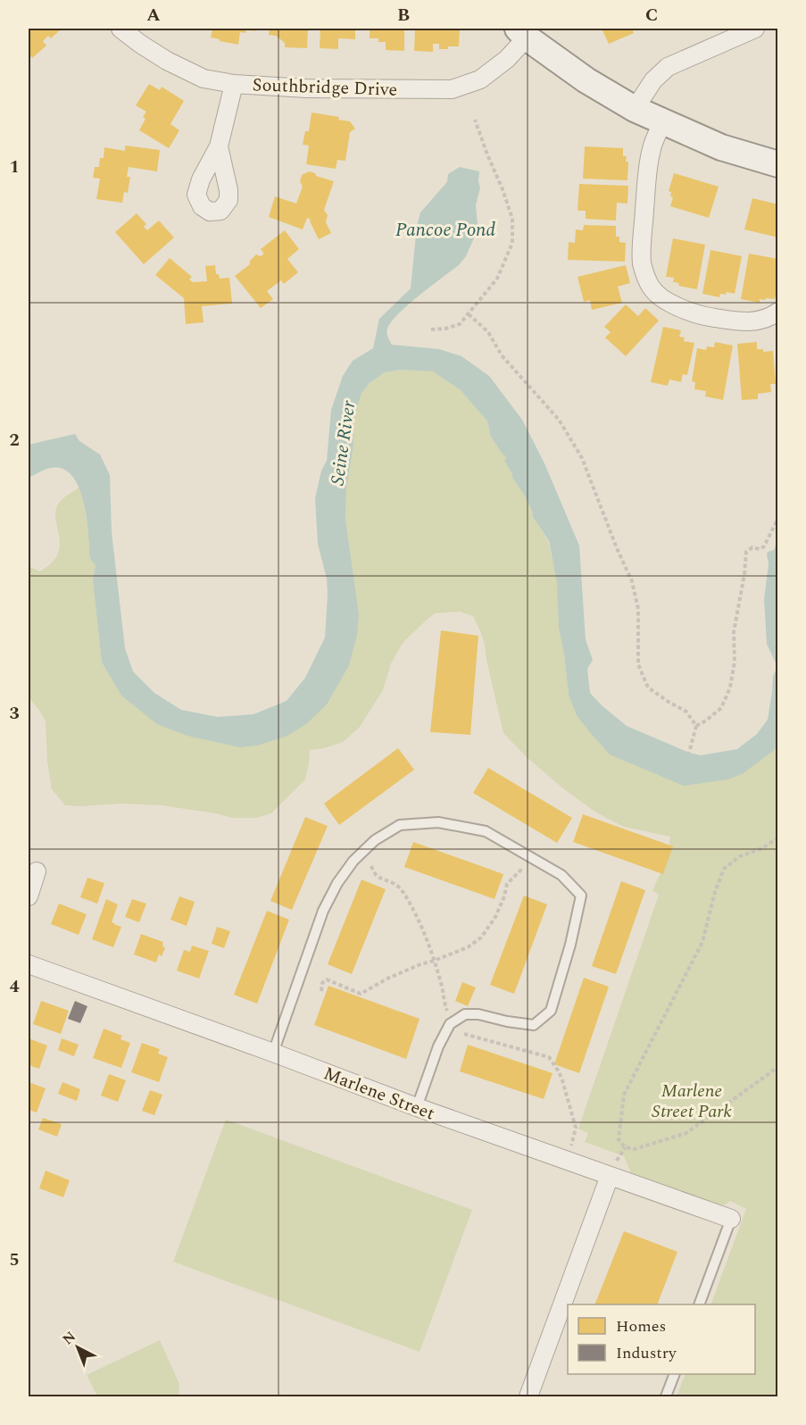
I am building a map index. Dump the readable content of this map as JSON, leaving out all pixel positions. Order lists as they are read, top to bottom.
{
  "streets": {
    "street": ["Southbridge Drive", "Marlene Street"]
  },
  "water": ["Pancoe Pond", "Seine River"],
  "parks": ["Marlene Street Park"],
  "legend": ["Homes", "Industry"],
  "north": "top left",
  "grid": {
    "columns": ["A", "B", "C"],
    "rows": [
      "1",
      "2",
      "3",
      "4",
      "5"
    ]
  }
}
